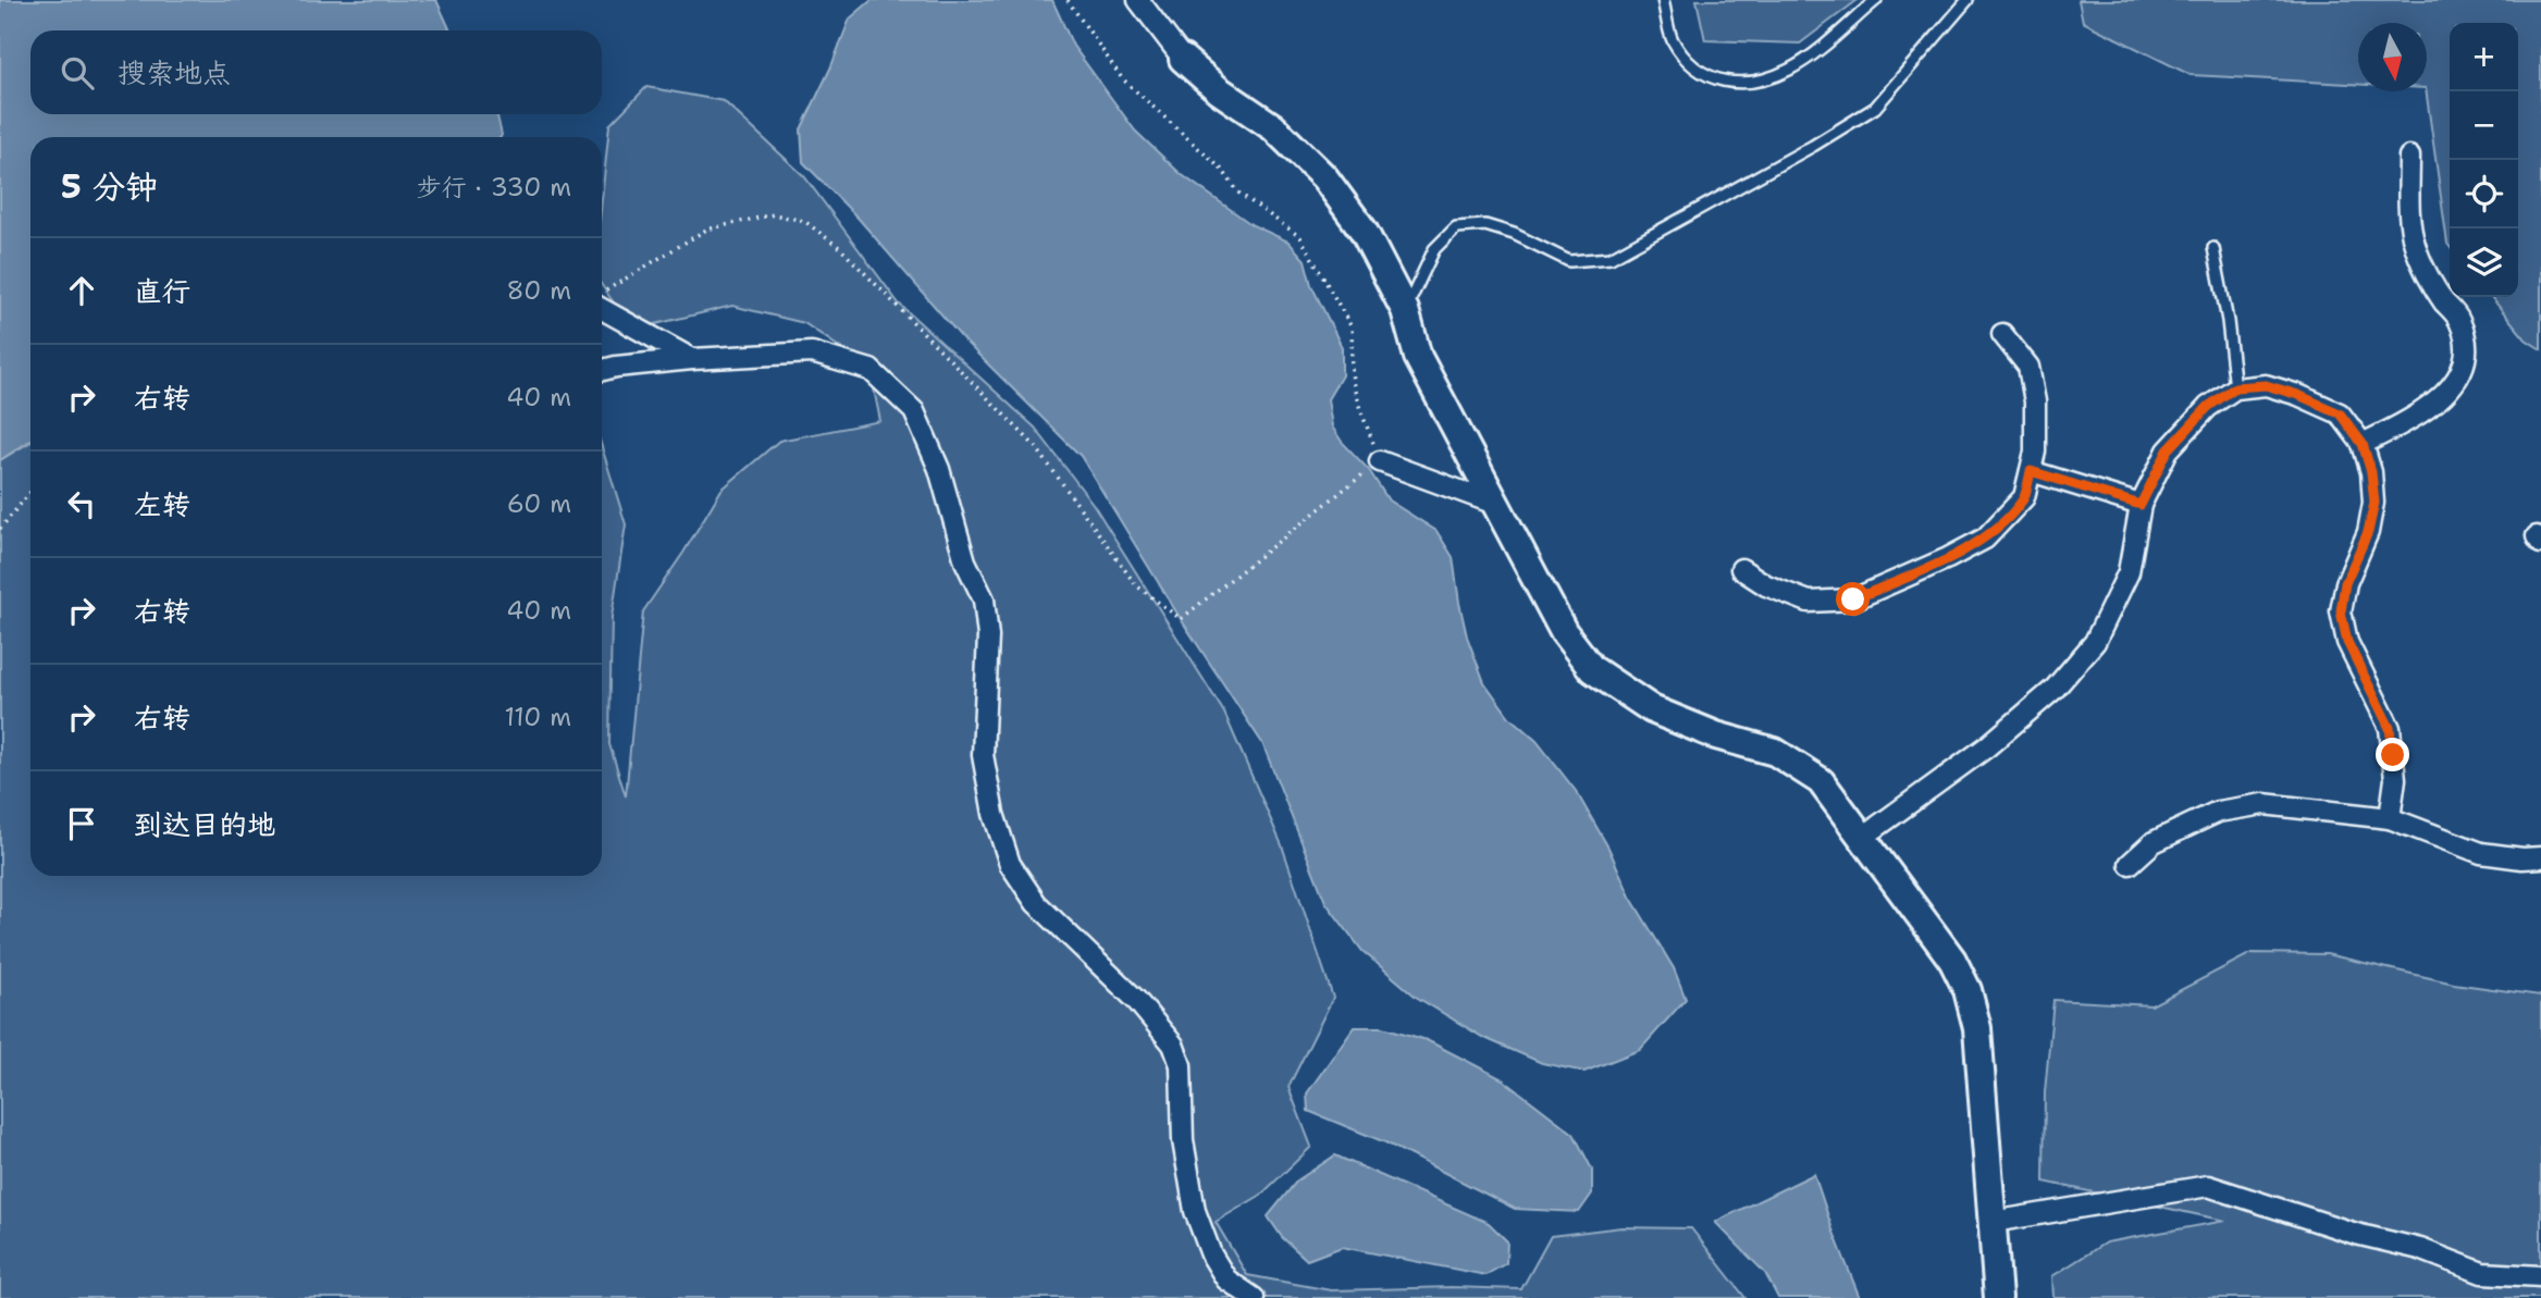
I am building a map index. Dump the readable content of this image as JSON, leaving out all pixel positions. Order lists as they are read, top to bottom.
{
  "north": "bottom",
  "page": {
    "map_buttons": ["+", "−"],
    "search": "搜索地点",
    "heading": ["5 分钟", "步行 · 330 m"],
    "list": [
      ["直行", "80 m"],
      ["右转", "40 m"],
      ["左转", "60 m"],
      ["右转", "40 m"],
      ["右转", "110 m"],
      "到达目的地"
    ]
  }
}
